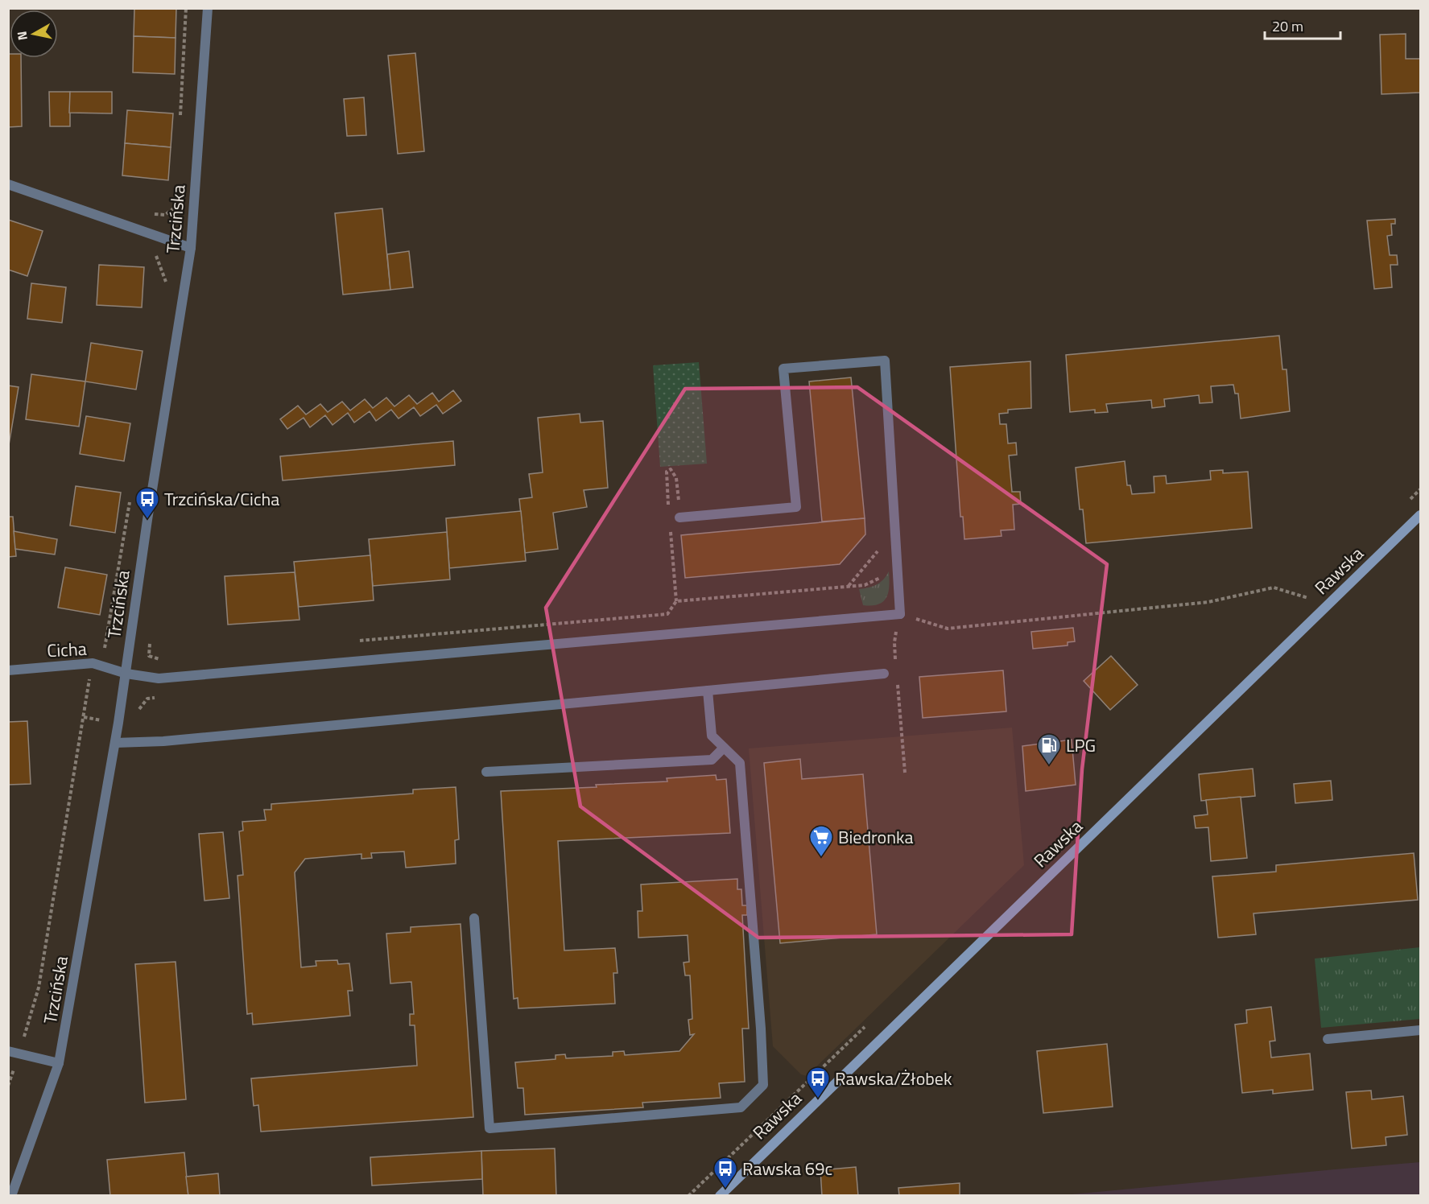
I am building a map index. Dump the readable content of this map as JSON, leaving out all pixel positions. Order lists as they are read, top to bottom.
{
  "streets": {
    "street": ["Trzcińska", "Rawska", "Cicha"]
  },
  "crossings": [
    ["Trzcińska", "Cicha"]
  ],
  "places": {
    "bus stop": ["Trzcińska/Cicha", "Rawska/Żłobek", "Rawska 69c"],
    "fuel station": ["LPG"],
    "supermarket": ["Biedronka"]
  },
  "scale_bar": "20 m",
  "north": "left"
}
